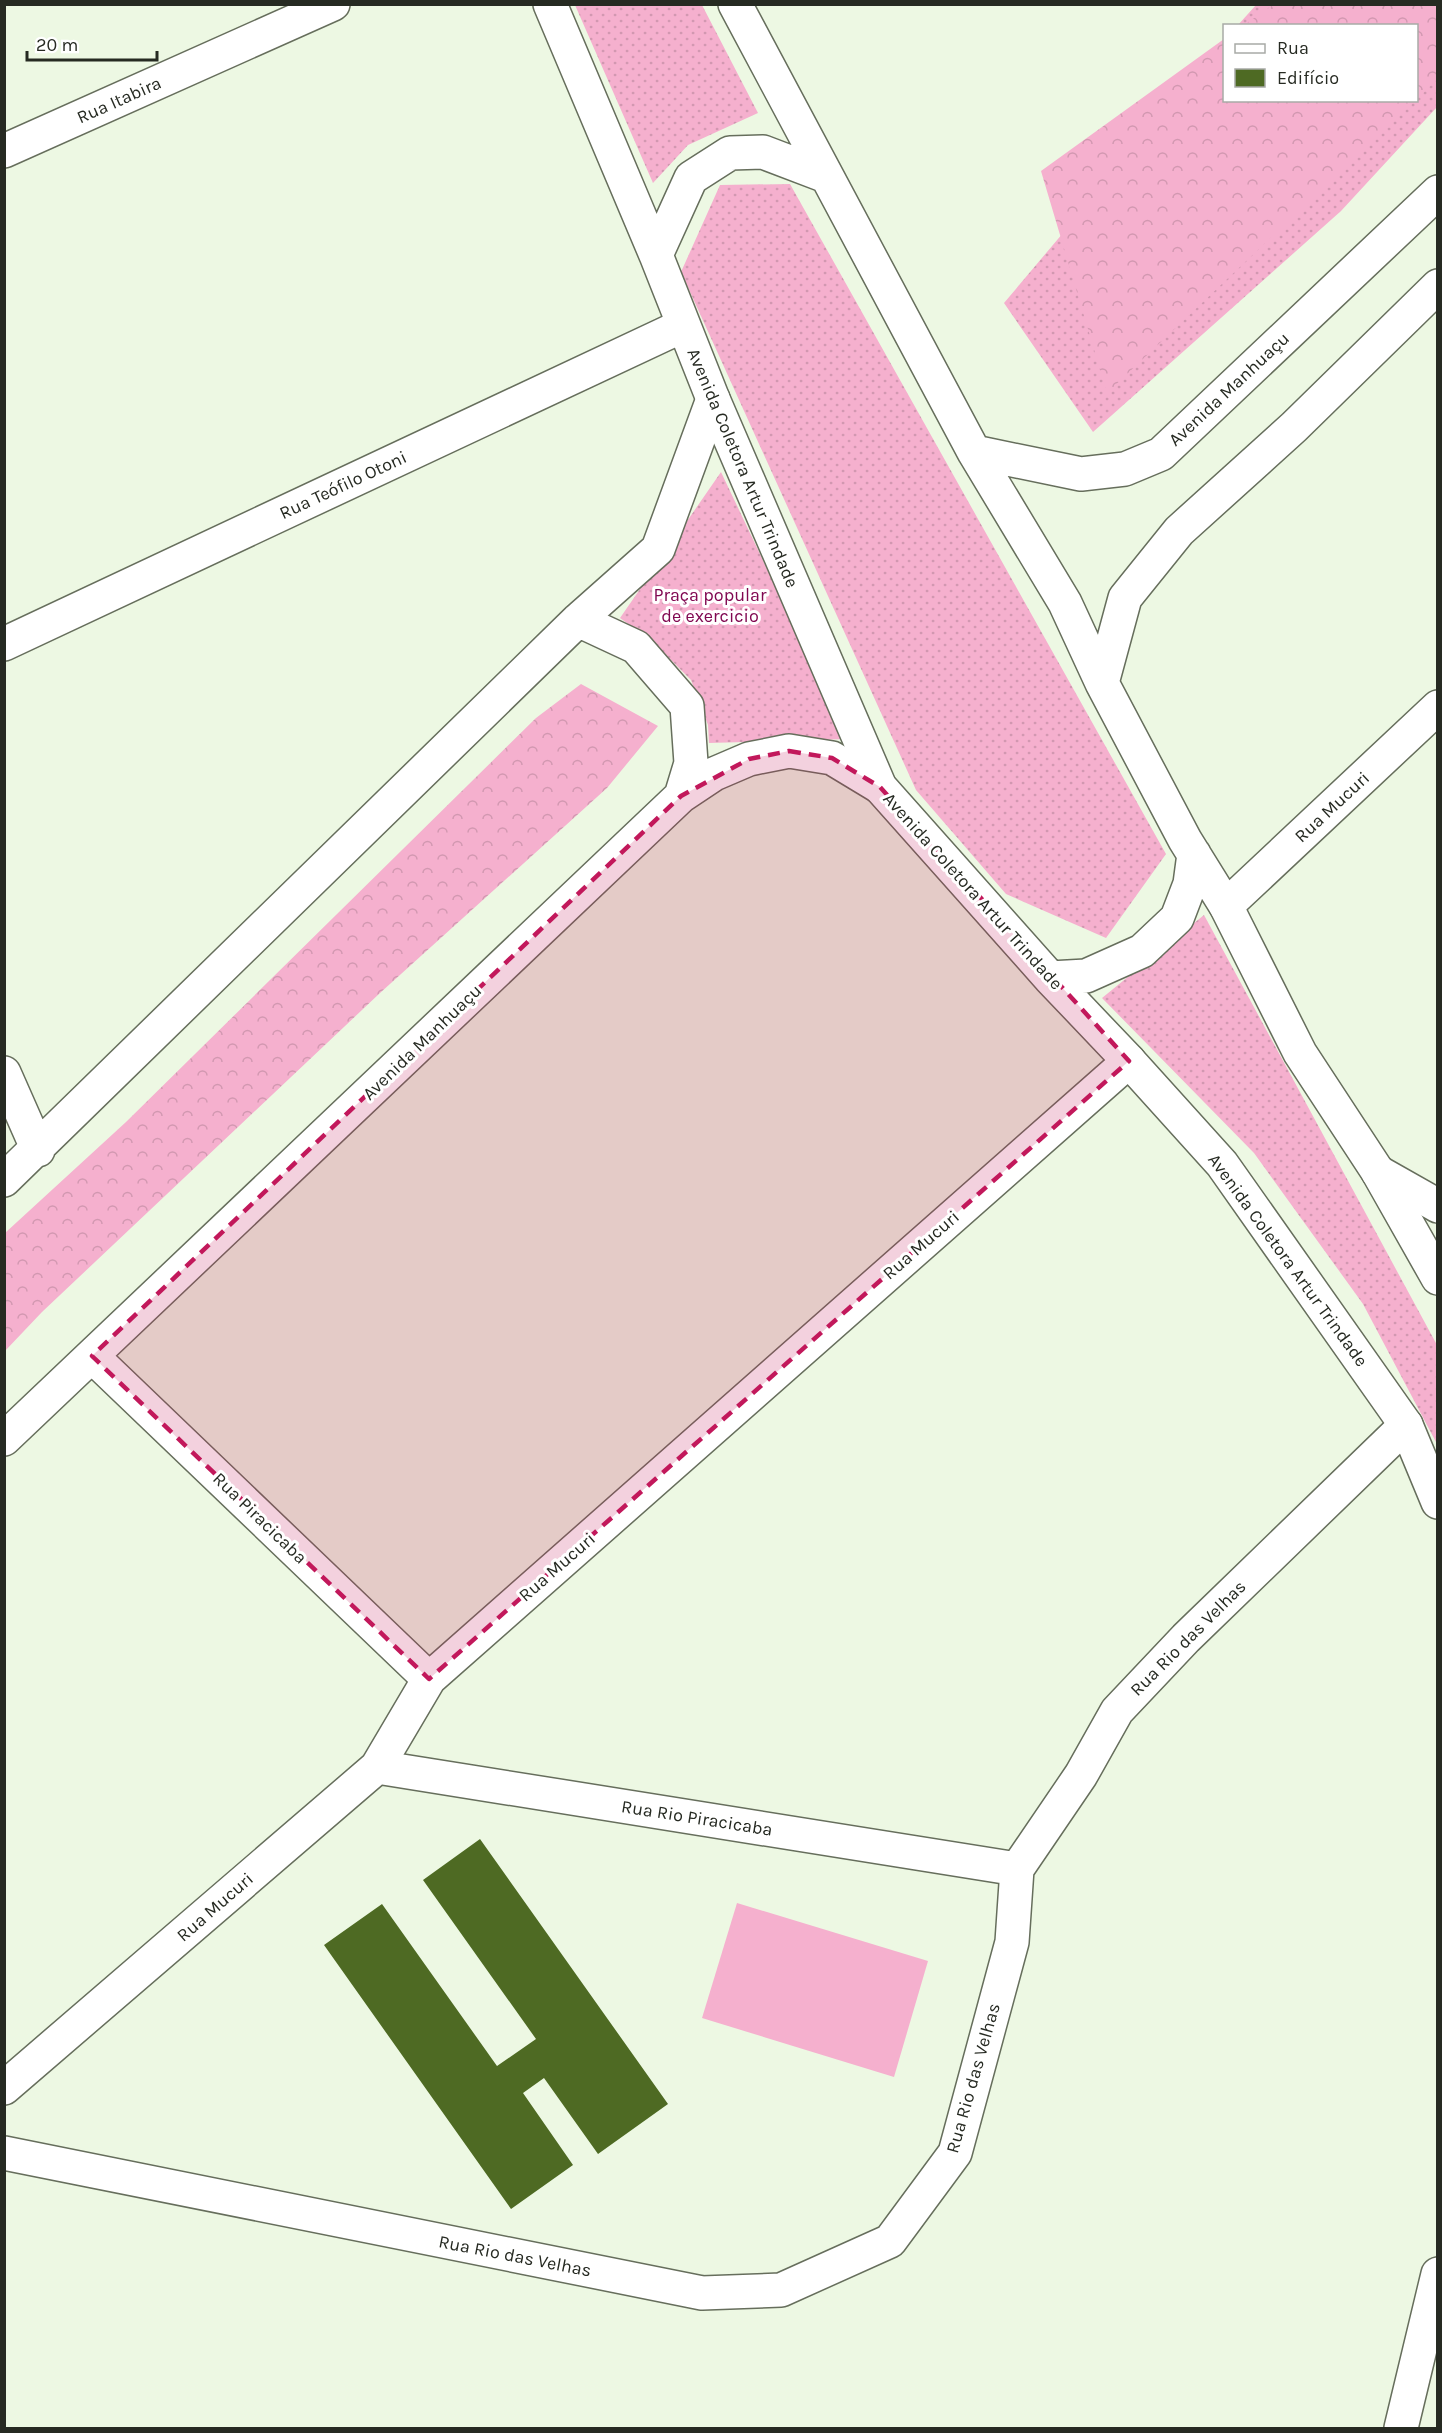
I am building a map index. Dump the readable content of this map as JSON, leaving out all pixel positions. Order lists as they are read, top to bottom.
{
  "streets": {
    "street": [
      "Rua Itabira",
      "Avenida Manhuaçu",
      "Avenida Coletora Artur Trindade",
      "Rua Teófilo Otoni",
      "Rua Mucuri",
      "Rua Piracicaba",
      "Rua Rio das Velhas",
      "Rua Rio Piracicaba"
    ]
  },
  "crossings": [
    ["Avenida Manhuaçu", "Avenida Coletora Artur Trindade"],
    ["Avenida Manhuaçu", "Rua Piracicaba"],
    ["Avenida Coletora Artur Trindade", "Rua Teófilo Otoni"],
    ["Avenida Coletora Artur Trindade", "Rua Mucuri"],
    ["Avenida Coletora Artur Trindade", "Rua Rio das Velhas"],
    ["Rua Mucuri", "Rua Piracicaba"],
    ["Rua Mucuri", "Rua Rio Piracicaba"],
    ["Rua Rio das Velhas", "Rua Rio Piracicaba"]
  ],
  "parks": ["Praça popular de exercicio"],
  "legend": ["Rua", "Edifício"],
  "scale_bar": "20 m"
}
